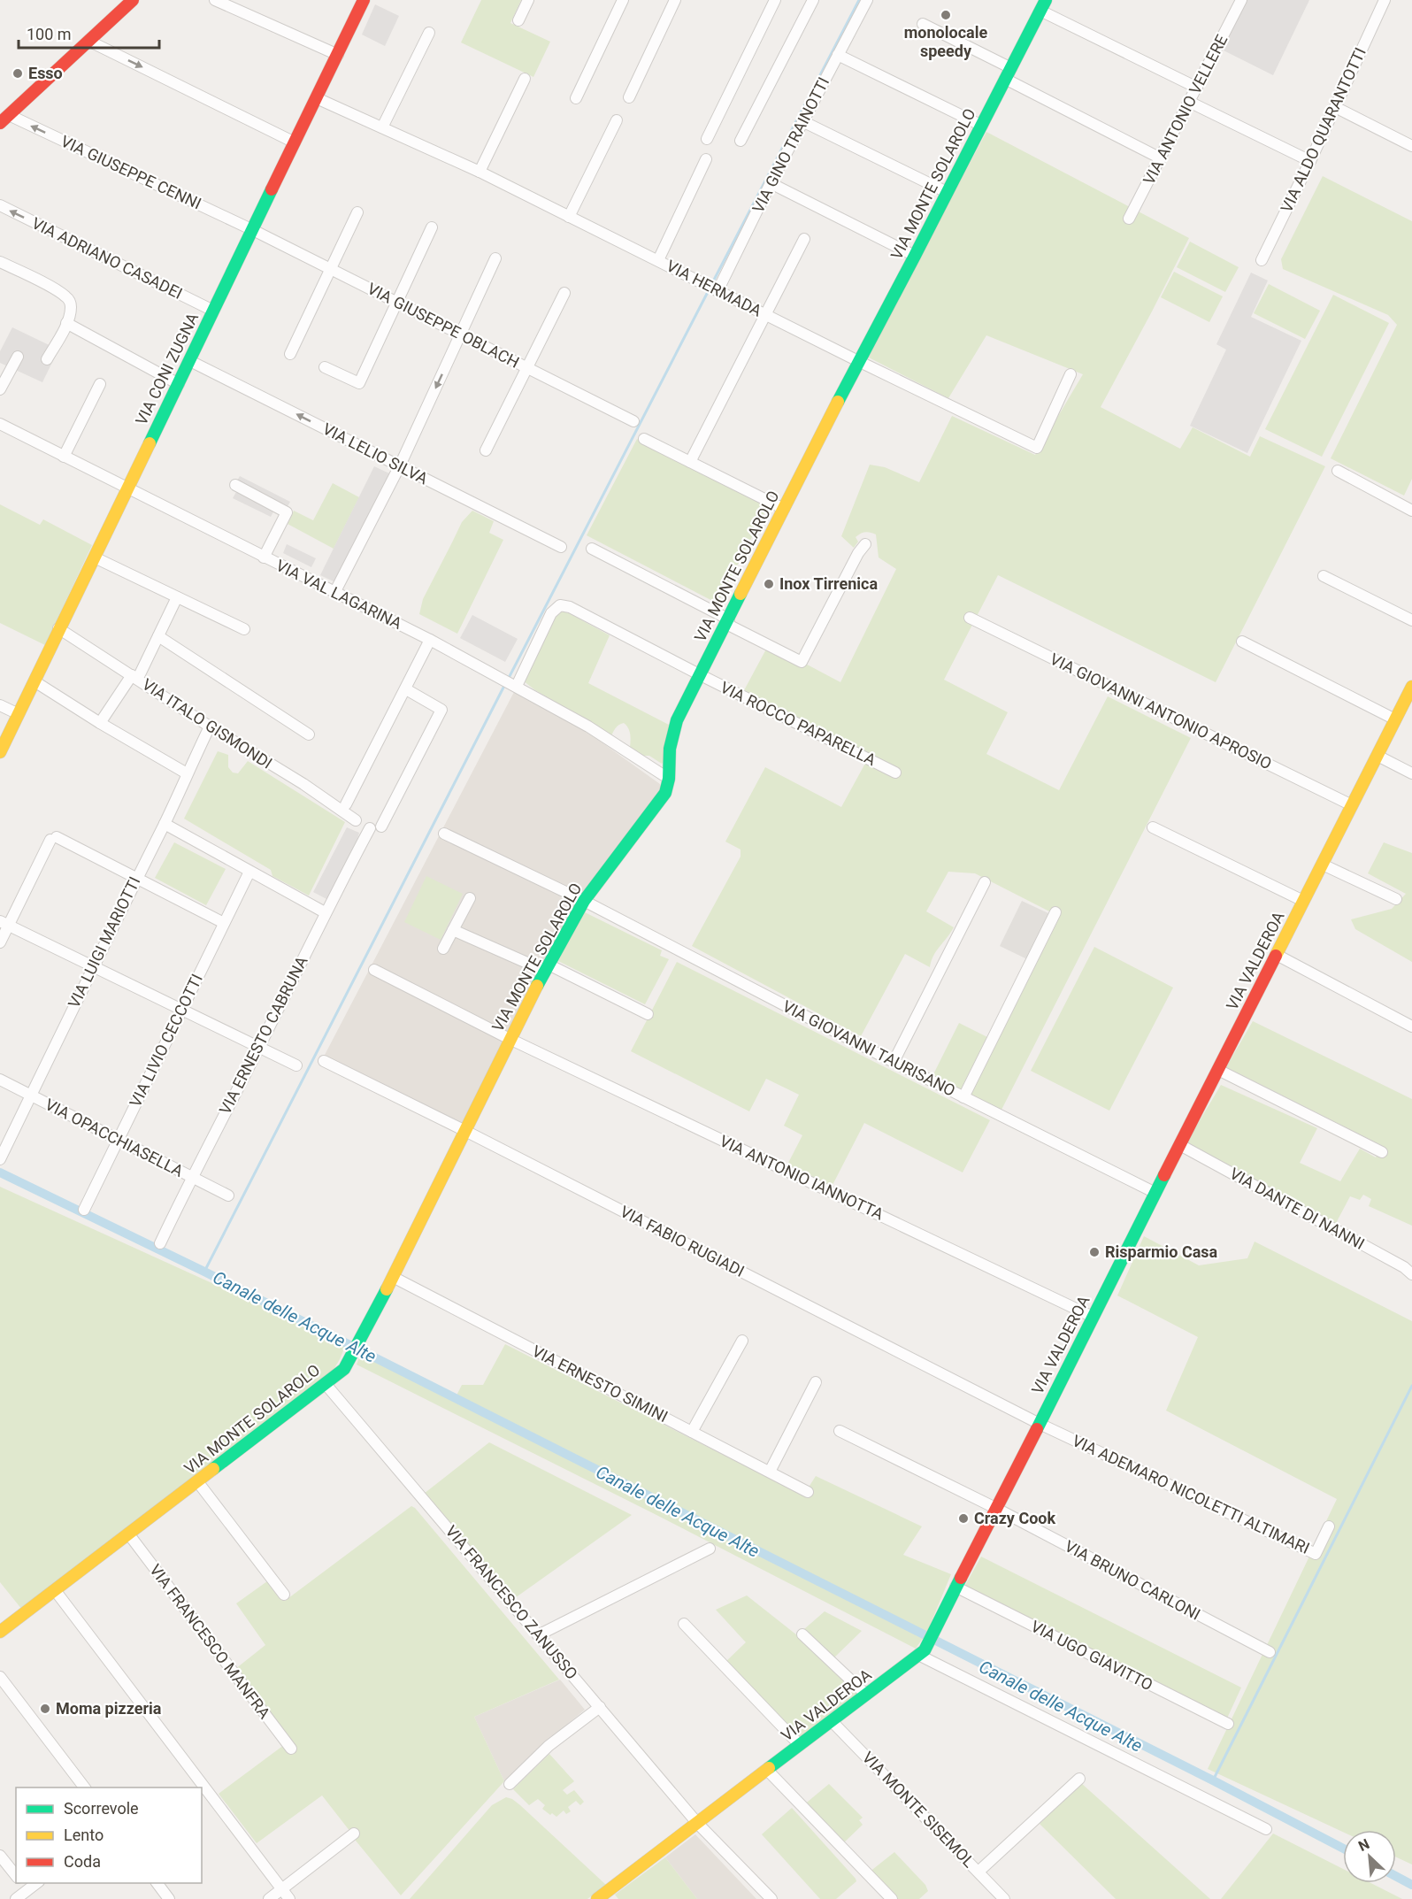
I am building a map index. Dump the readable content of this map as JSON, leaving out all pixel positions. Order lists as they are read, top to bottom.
{
  "streets": {
    "street": [
      "VIA ANTONIO VELLERE",
      "VIA ALDO QUARANTOTTI",
      "VIA GINO TRAINOTTI",
      "VIA GIUSEPPE CENNI",
      "VIA MONTE SOLAROLO",
      "VIA ADRIANO CASADEI",
      "VIA HERMADA",
      "VIA GIUSEPPE OBLACH",
      "VIA CONI ZUGNA",
      "VIA LELIO SILVA",
      "VIA VAL LAGARINA",
      "VIA GIOVANNI ANTONIO APROSIO",
      "VIA ITALO GISMONDI",
      "VIA ROCCO PAPARELLA",
      "VIA LUIGI MARIOTTI",
      "VIA VALDEROA",
      "VIA ERNESTO CABRUNA",
      "VIA LIVIO CECCOTTI",
      "VIA GIOVANNI TAURISANO",
      "VIA OPACCHIASELLA",
      "VIA ANTONIO IANNOTTA",
      "VIA DANTE DI NANNI",
      "VIA FABIO RUGIADI",
      "VIA ERNESTO SIMINI",
      "VIA ADEMARO NICOLETTI ALTIMARI",
      "VIA BRUNO CARLONI",
      "VIA FRANCESCO ZANUSSO",
      "VIA FRANCESCO MANFRA",
      "VIA UGO GIAVITTO",
      "VIA MONTE SISEMOL"
    ]
  },
  "crossings": [
    ["VIA GINO TRAINOTTI", "VIA HERMADA"],
    ["VIA GIUSEPPE CENNI", "VIA GIUSEPPE OBLACH"],
    ["VIA GIUSEPPE CENNI", "VIA CONI ZUGNA"],
    ["VIA MONTE SOLAROLO", "VIA HERMADA"],
    ["VIA MONTE SOLAROLO", "VIA VAL LAGARINA"],
    ["VIA MONTE SOLAROLO", "VIA ROCCO PAPARELLA"],
    ["VIA MONTE SOLAROLO", "VIA GIOVANNI TAURISANO"],
    ["VIA MONTE SOLAROLO", "VIA ANTONIO IANNOTTA"],
    ["VIA MONTE SOLAROLO", "VIA FABIO RUGIADI"],
    ["VIA MONTE SOLAROLO", "VIA ERNESTO SIMINI"],
    ["VIA MONTE SOLAROLO", "VIA FRANCESCO ZANUSSO"],
    ["VIA MONTE SOLAROLO", "VIA FRANCESCO MANFRA"],
    ["VIA ADRIANO CASADEI", "VIA CONI ZUGNA"],
    ["VIA HERMADA", "VIA CONI ZUGNA"],
    ["VIA GIUSEPPE OBLACH", "VIA CONI ZUGNA"],
    ["VIA CONI ZUGNA", "VIA LELIO SILVA"],
    ["VIA CONI ZUGNA", "VIA VAL LAGARINA"],
    ["VIA CONI ZUGNA", "VIA ITALO GISMONDI"],
    ["VIA VAL LAGARINA", "VIA ROCCO PAPARELLA"],
    ["VIA GIOVANNI ANTONIO APROSIO", "VIA VALDEROA"],
    ["VIA ITALO GISMONDI", "VIA LUIGI MARIOTTI"],
    ["VIA LUIGI MARIOTTI", "VIA OPACCHIASELLA"],
    ["VIA VALDEROA", "VIA GIOVANNI TAURISANO"],
    ["VIA VALDEROA", "VIA ANTONIO IANNOTTA"],
    ["VIA VALDEROA", "VIA DANTE DI NANNI"],
    ["VIA VALDEROA", "VIA FABIO RUGIADI"],
    ["VIA VALDEROA", "VIA ADEMARO NICOLETTI ALTIMARI"],
    ["VIA VALDEROA", "VIA BRUNO CARLONI"],
    ["VIA VALDEROA", "VIA FRANCESCO ZANUSSO"],
    ["VIA VALDEROA", "VIA UGO GIAVITTO"],
    ["VIA VALDEROA", "VIA MONTE SISEMOL"],
    ["VIA ERNESTO CABRUNA", "VIA OPACCHIASELLA"],
    ["VIA LIVIO CECCOTTI", "VIA OPACCHIASELLA"],
    ["VIA FABIO RUGIADI", "VIA ADEMARO NICOLETTI ALTIMARI"]
  ],
  "one_way": ["VIA GIUSEPPE CENNI", "VIA LELIO SILVA"],
  "water": ["Canale delle Acque Alte"],
  "places": [
    "monolocale speedy",
    "Esso",
    "Inox Tirrenica",
    "Risparmio Casa",
    "Crazy Cook",
    "Moma pizzeria"
  ],
  "legend": ["Scorrevole", "Lento", "Coda"],
  "scale_bar": "100 m",
  "north": "top left"
}
